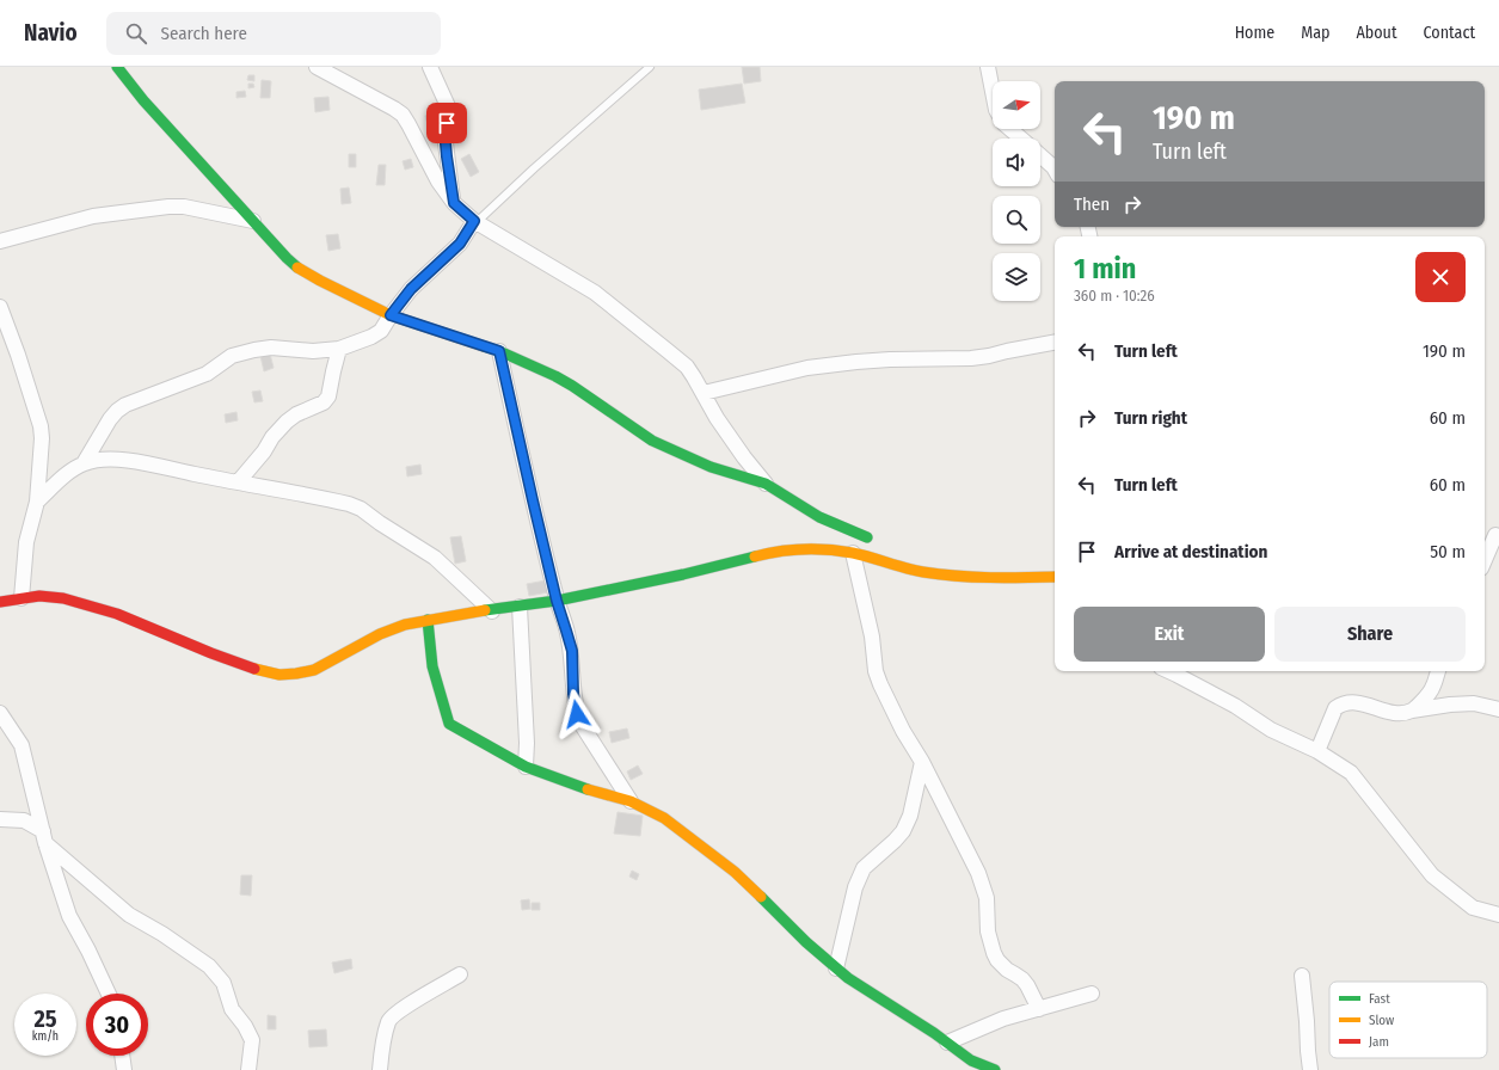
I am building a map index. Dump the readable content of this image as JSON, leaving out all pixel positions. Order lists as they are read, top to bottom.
{
  "legend": ["Fast", "Slow", "Jam"],
  "north": "right",
  "page": {
    "header": "Navio",
    "search": "Search here",
    "nav": [
      "Home",
      "Map",
      "About",
      "Contact"
    ],
    "turn": ["190 m", "Turn left"],
    "then": "Then",
    "heading": ["1 min", "360 m · 10:26"],
    "list": [
      {
        "name": "Turn left",
        "value": "190 m"
      },
      {
        "name": "Turn right",
        "value": "60 m"
      },
      {
        "name": "Turn left",
        "value": "60 m"
      },
      {
        "name": "Arrive at destination",
        "value": "50 m"
      }
    ],
    "buttons": ["Exit", "Share"],
    "speed": "25 km/h",
    "limit": "30"
  }
}
